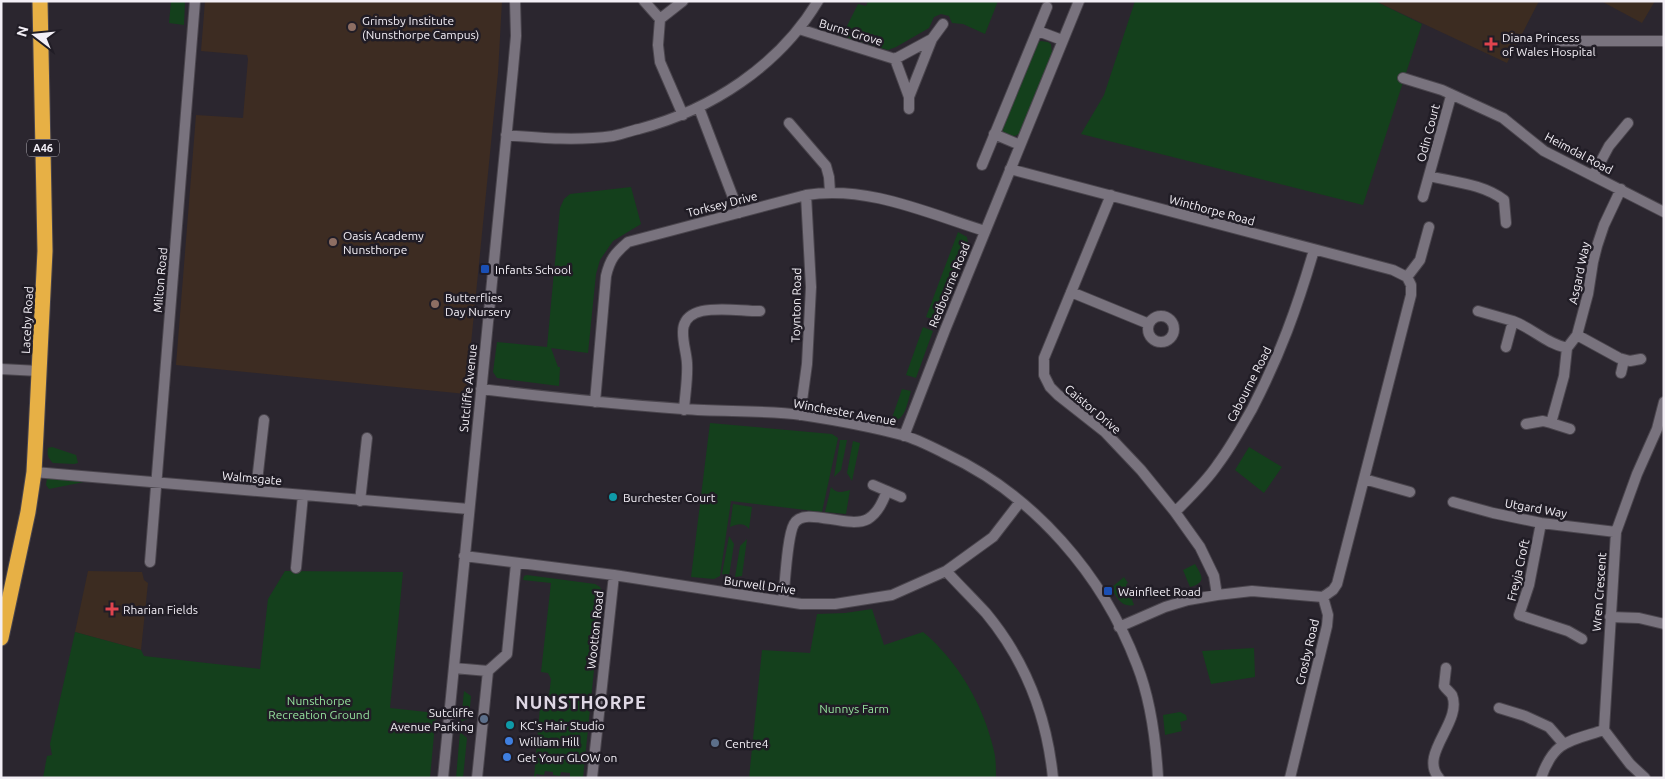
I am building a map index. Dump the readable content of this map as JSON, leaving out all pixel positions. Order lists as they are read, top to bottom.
{
  "streets": {
    "highway": ["A46", "Laceby Road"],
    "street": [
      "Burns Grove",
      "Odin Court",
      "Heimdal Road",
      "Torksey Drive",
      "Winthorpe Road",
      "Asgard Way",
      "Milton Road",
      "Redbourne Road",
      "Toynton Road",
      "Cabourne Road",
      "Sutcliffe Avenue",
      "Caistor Drive",
      "Winchester Avenue",
      "Walmsgate",
      "Utgard Way",
      "Freyja Croft",
      "Burwell Drive",
      "Wren Crescent",
      "Wootton Road",
      "Crosby Road"
    ]
  },
  "crossings": [
    ["Odin Court", "Heimdal Road"],
    ["Heimdal Road", "Asgard Way"],
    ["Torksey Drive", "Redbourne Road"],
    ["Torksey Drive", "Toynton Road"],
    ["Torksey Drive", "Winchester Avenue"],
    ["Winthorpe Road", "Redbourne Road"],
    ["Winthorpe Road", "Cabourne Road"],
    ["Winthorpe Road", "Caistor Drive"],
    ["Milton Road", "Walmsgate"],
    ["Redbourne Road", "Winchester Avenue"],
    ["Toynton Road", "Winchester Avenue"],
    ["Laceby Road", "Walmsgate"],
    ["Cabourne Road", "Caistor Drive"],
    ["Sutcliffe Avenue", "Winchester Avenue"],
    ["Sutcliffe Avenue", "Walmsgate"],
    ["Sutcliffe Avenue", "Burwell Drive"],
    ["Winchester Avenue", "Burwell Drive"],
    ["Utgard Way", "Freyja Croft"],
    ["Utgard Way", "Wren Crescent"],
    ["Burwell Drive", "Wootton Road"]
  ],
  "districts": ["NUNSTHORPE"],
  "parks": ["Nunsthorpe Recreation Ground", "Nunnys Farm"],
  "places": {
    "other": [
      "Grimsby Institute (Nunsthorpe Campus)",
      "Oasis Academy Nunsthorpe",
      "Butterflies Day Nursery",
      "Burchester Court",
      "Sutcliffe Avenue Parking",
      "KC's Hair Studio",
      "William Hill",
      "Centre4",
      "Get Your GLOW on"
    ],
    "health": ["Diana Princess of Wales Hospital", "Rharian Fields"],
    "transit": ["Infants School", "Wainfleet Road"]
  },
  "north": "left"
}
